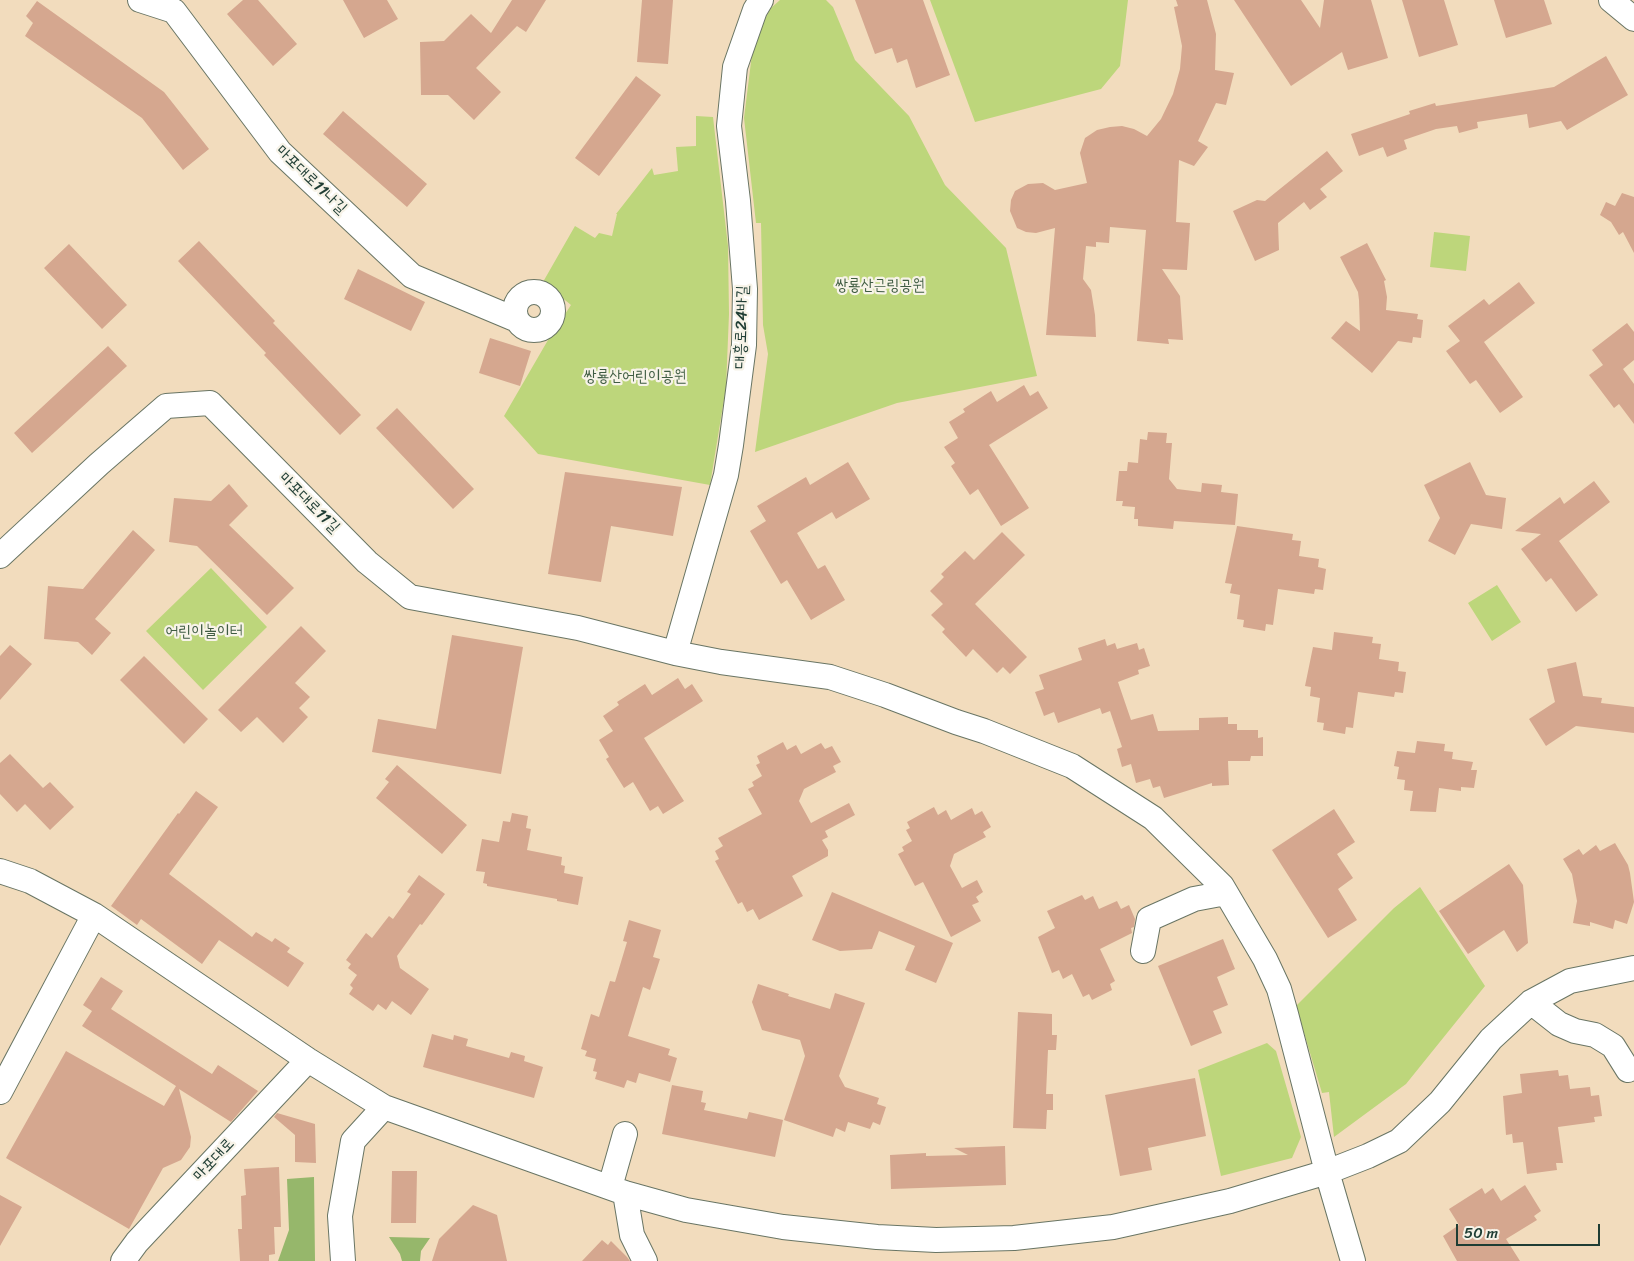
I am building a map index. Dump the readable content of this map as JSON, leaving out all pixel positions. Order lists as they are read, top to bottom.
{
  "streets": {
    "street": [
      "마포대로11나길",
      "대흥로24바길",
      "마포대로11길",
      "마포대로"
    ]
  },
  "crossings": [
    ["대흥로24바길", "마포대로11길"]
  ],
  "parks": ["쌍룡산근링공원", "쌍룡산어린이공원", "어린이놀이터"],
  "scale_bar": "50 m"
}
